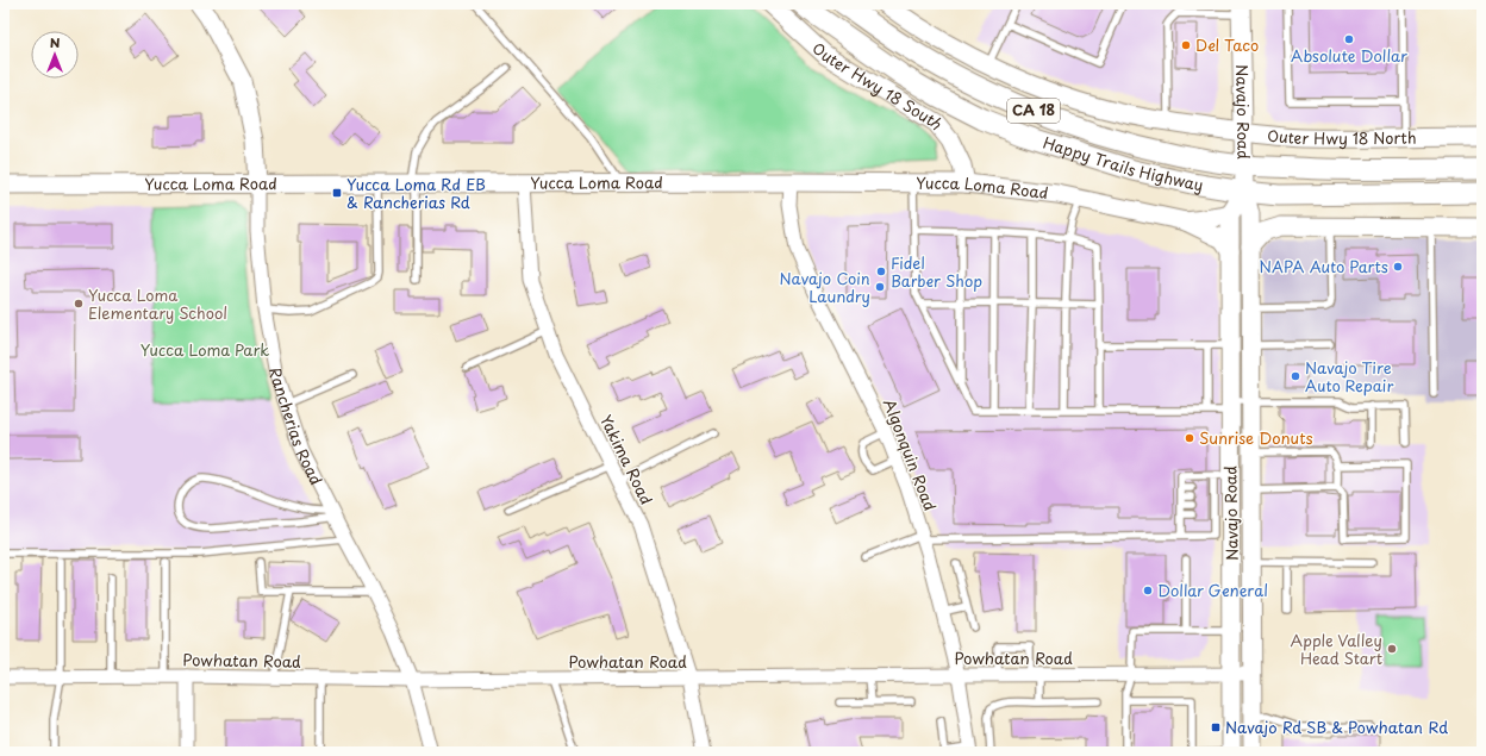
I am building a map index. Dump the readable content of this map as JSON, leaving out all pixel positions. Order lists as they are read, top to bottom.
{
  "streets": {
    "main road": [
      "Outer Hwy 18 South",
      "CA 18",
      "Navajo Road",
      "Outer Hwy 18 North",
      "Happy Trails Highway",
      "Yucca Loma Road",
      "Rancherias Road"
    ],
    "street": ["Algonquin Road", "Yakima Road", "Powhatan Road"]
  },
  "crossings": [
    ["Outer Hwy 18 South", "Yucca Loma Road"],
    ["Navajo Road", "Outer Hwy 18 North"],
    ["Navajo Road", "Happy Trails Highway"],
    ["Navajo Road", "Powhatan Road"],
    ["Yucca Loma Road", "Rancherias Road"],
    ["Yucca Loma Road", "Algonquin Road"],
    ["Yucca Loma Road", "Yakima Road"],
    ["Rancherias Road", "Powhatan Road"],
    ["Algonquin Road", "Powhatan Road"],
    ["Yakima Road", "Powhatan Road"]
  ],
  "parks": ["Yucca Loma Park"],
  "places": {
    "other": [
      "Absolute Dollar",
      "Del Taco",
      "NAPA Auto Parts",
      "Fidel Barber Shop",
      "Navajo Coin Laundry",
      "Yucca Loma Elementary School",
      "Navajo Tire Auto Repair",
      "Sunrise Donuts",
      "Dollar General",
      "Apple Valley Head Start"
    ],
    "transit": ["Yucca Loma Rd EB & Rancherias Rd", "Navajo Rd SB & Powhatan Rd"]
  },
  "north": "top"
}
